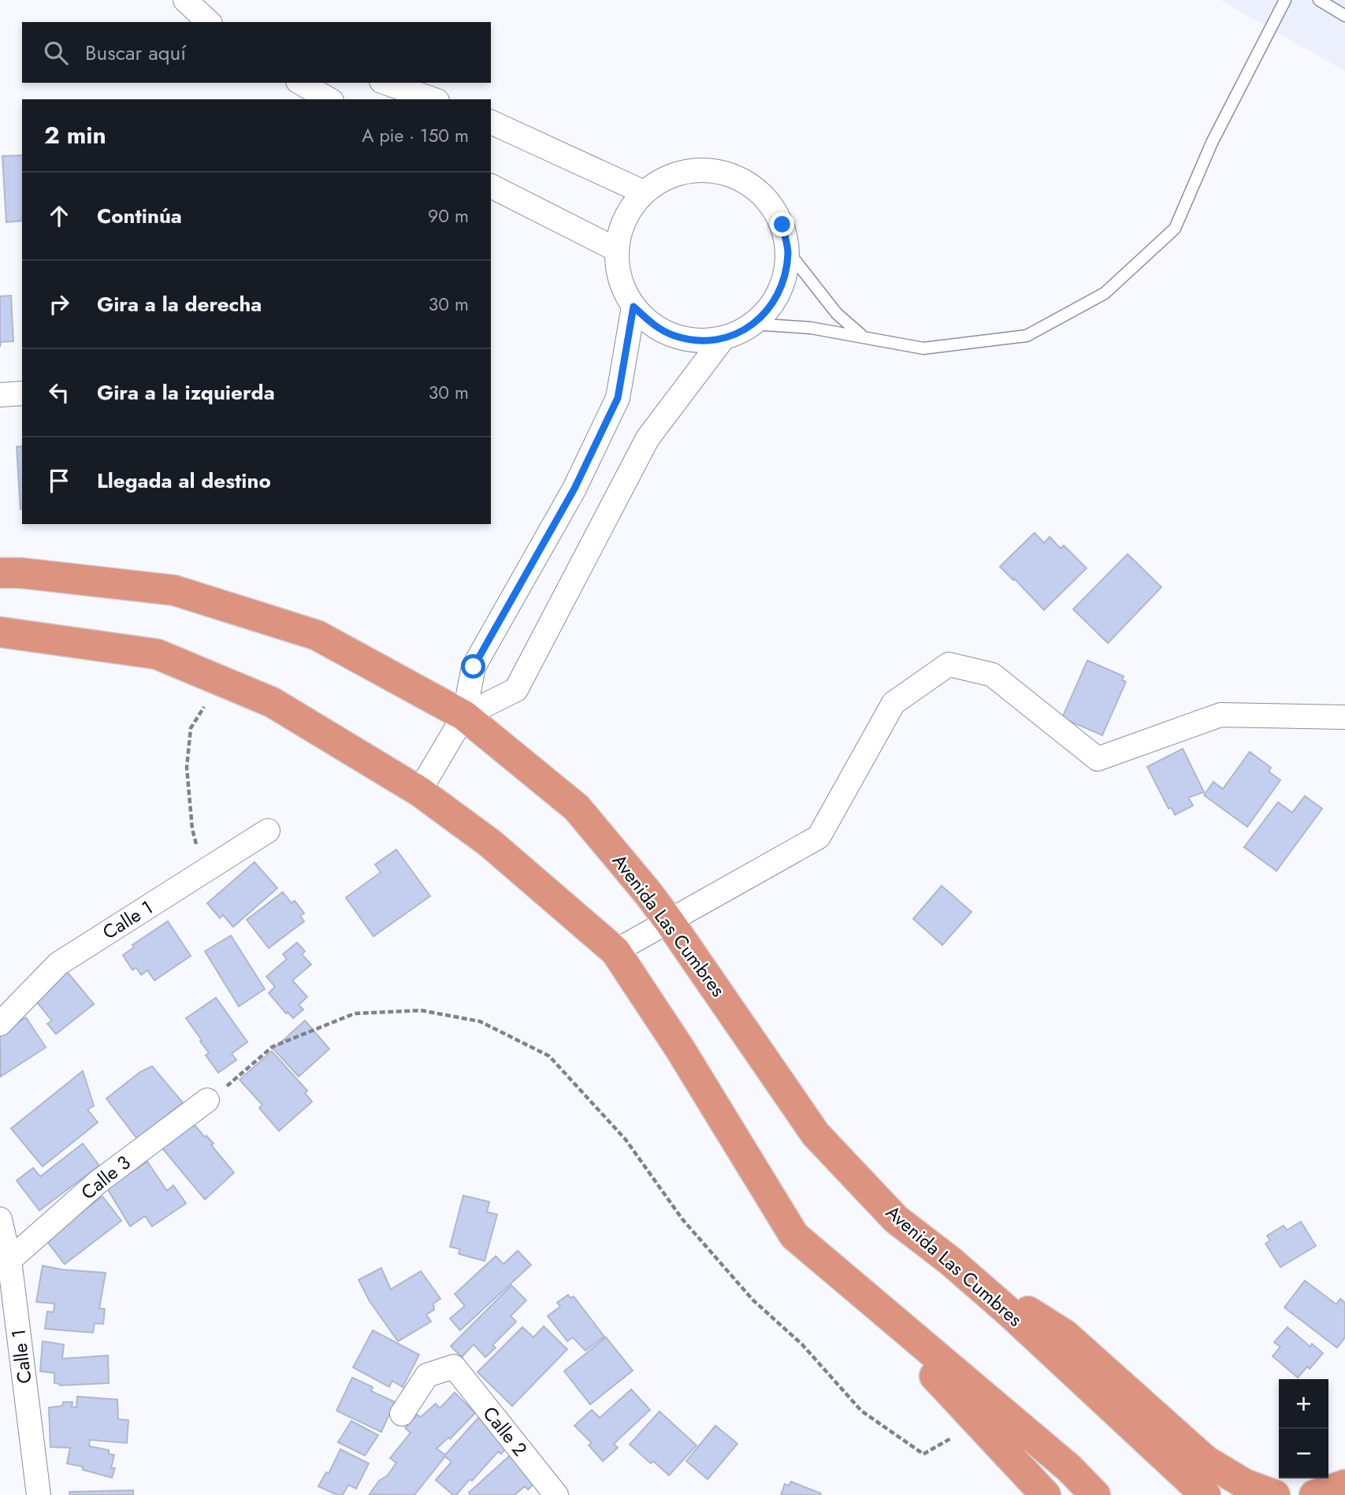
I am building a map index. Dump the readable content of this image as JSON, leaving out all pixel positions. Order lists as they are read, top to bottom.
{
  "streets": {
    "highway": ["Avenida Las Cumbres"],
    "street": ["Calle 1", "Calle 3", "Calle 2"]
  },
  "crossings": [
    ["Calle 1", "Calle 3"]
  ],
  "page": {
    "search": "Buscar aquí",
    "heading": ["2 min", "A pie · 150 m"],
    "list": [
      ["Continúa", "90 m"],
      ["Gira a la derecha", "30 m"],
      ["Gira a la izquierda", "30 m"],
      "Llegada al destino"
    ],
    "map_buttons": ["+", "−"]
  }
}
